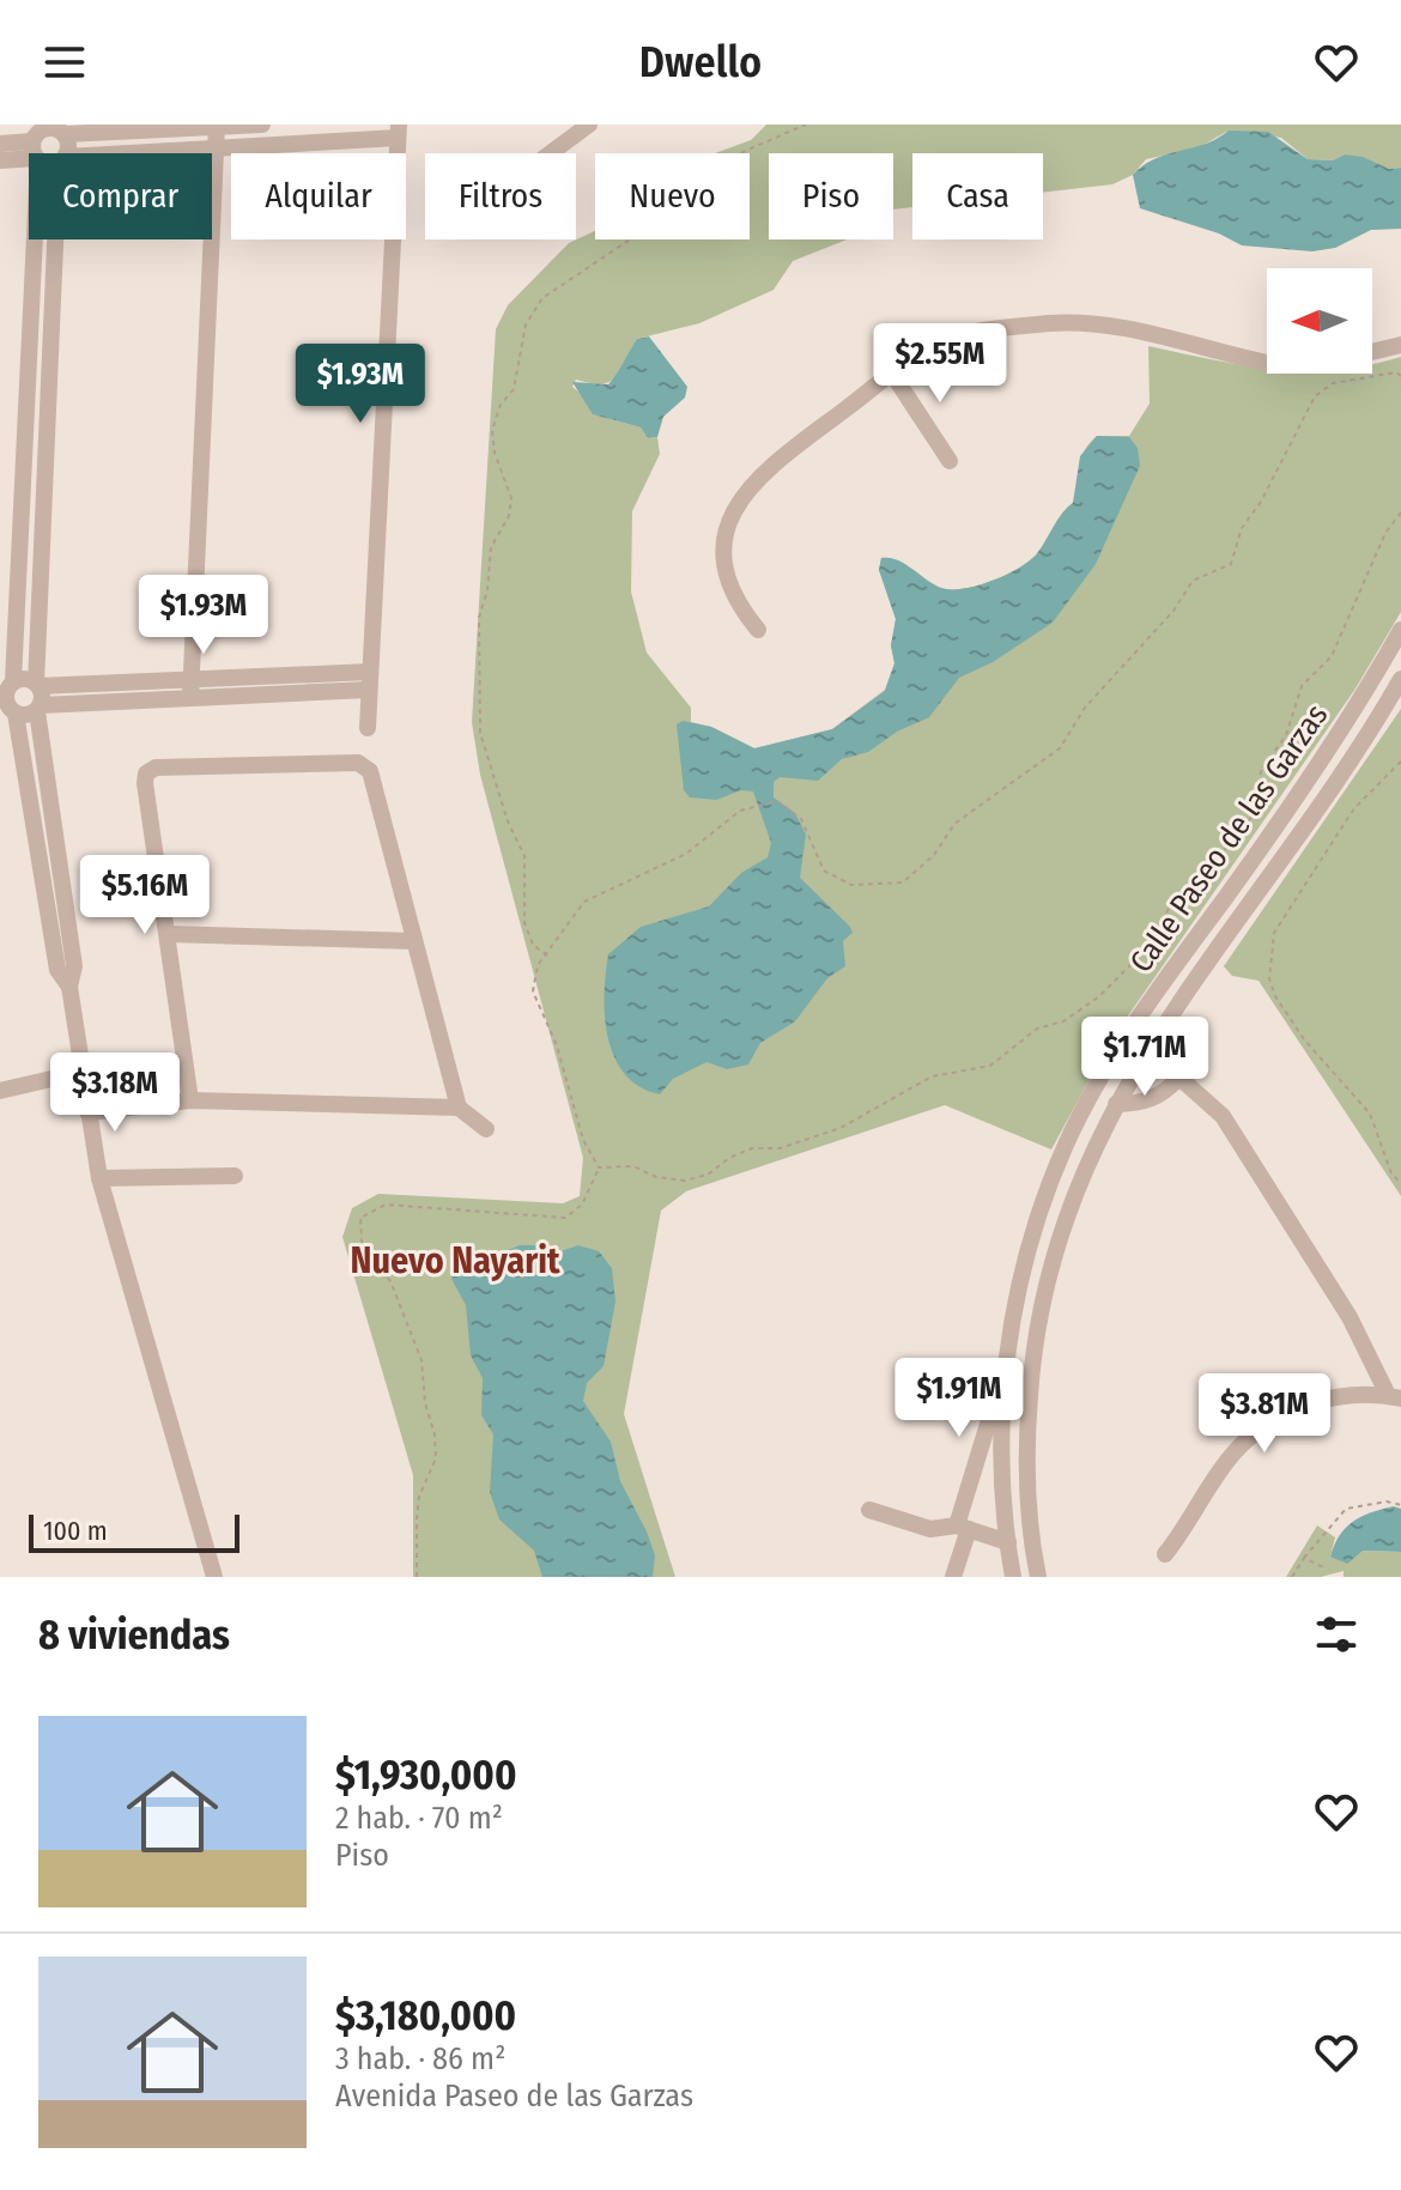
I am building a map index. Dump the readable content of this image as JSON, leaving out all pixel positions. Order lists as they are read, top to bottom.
{
  "streets": {
    "street": ["Calle Paseo de las Garzas"]
  },
  "districts": ["Nuevo Nayarit"],
  "scale_bar": "100 m",
  "north": "left",
  "page": {
    "header": "Dwello",
    "chip": [
      "Comprar",
      "Alquilar",
      "Filtros",
      "Nuevo",
      "Piso",
      "Casa"
    ],
    "price": [
      "$2.55M",
      "$1.93M",
      "$1.93M",
      "$5.16M",
      "$1.71M",
      "$3.18M",
      "$1.91M",
      "$3.81M"
    ],
    "scale": "100 m",
    "heading": "8 viviendas",
    "list": [
      {
        "name": "$1,930,000",
        "note": "2 hab. · 70 m² · Piso"
      },
      {
        "name": "$3,180,000",
        "note": "3 hab. · 86 m² · Avenida Paseo de las Garzas"
      }
    ]
  }
}
